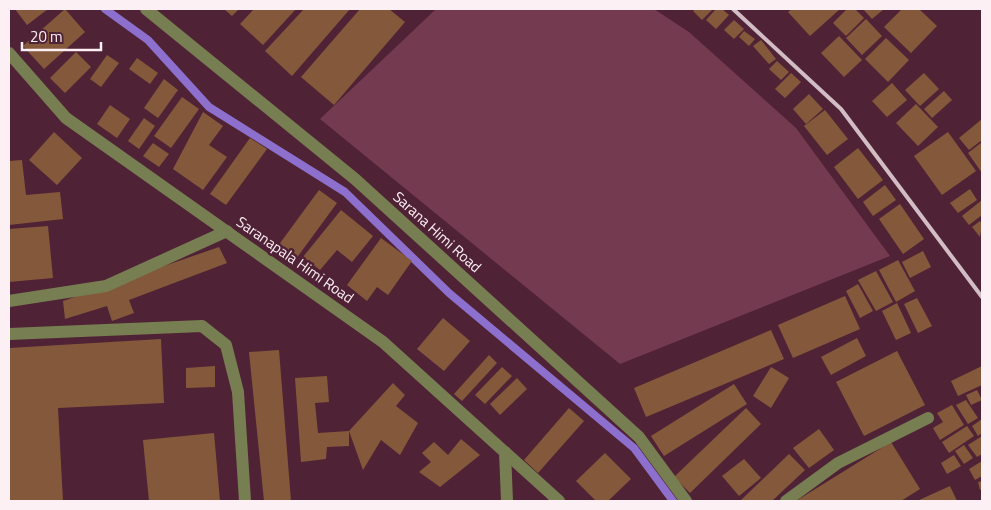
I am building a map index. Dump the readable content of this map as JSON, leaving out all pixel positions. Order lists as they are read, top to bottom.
{
  "streets": {
    "street": ["Sarana Himi Road", "Saranapala Himi Road"]
  },
  "scale_bar": "20 m"
}
